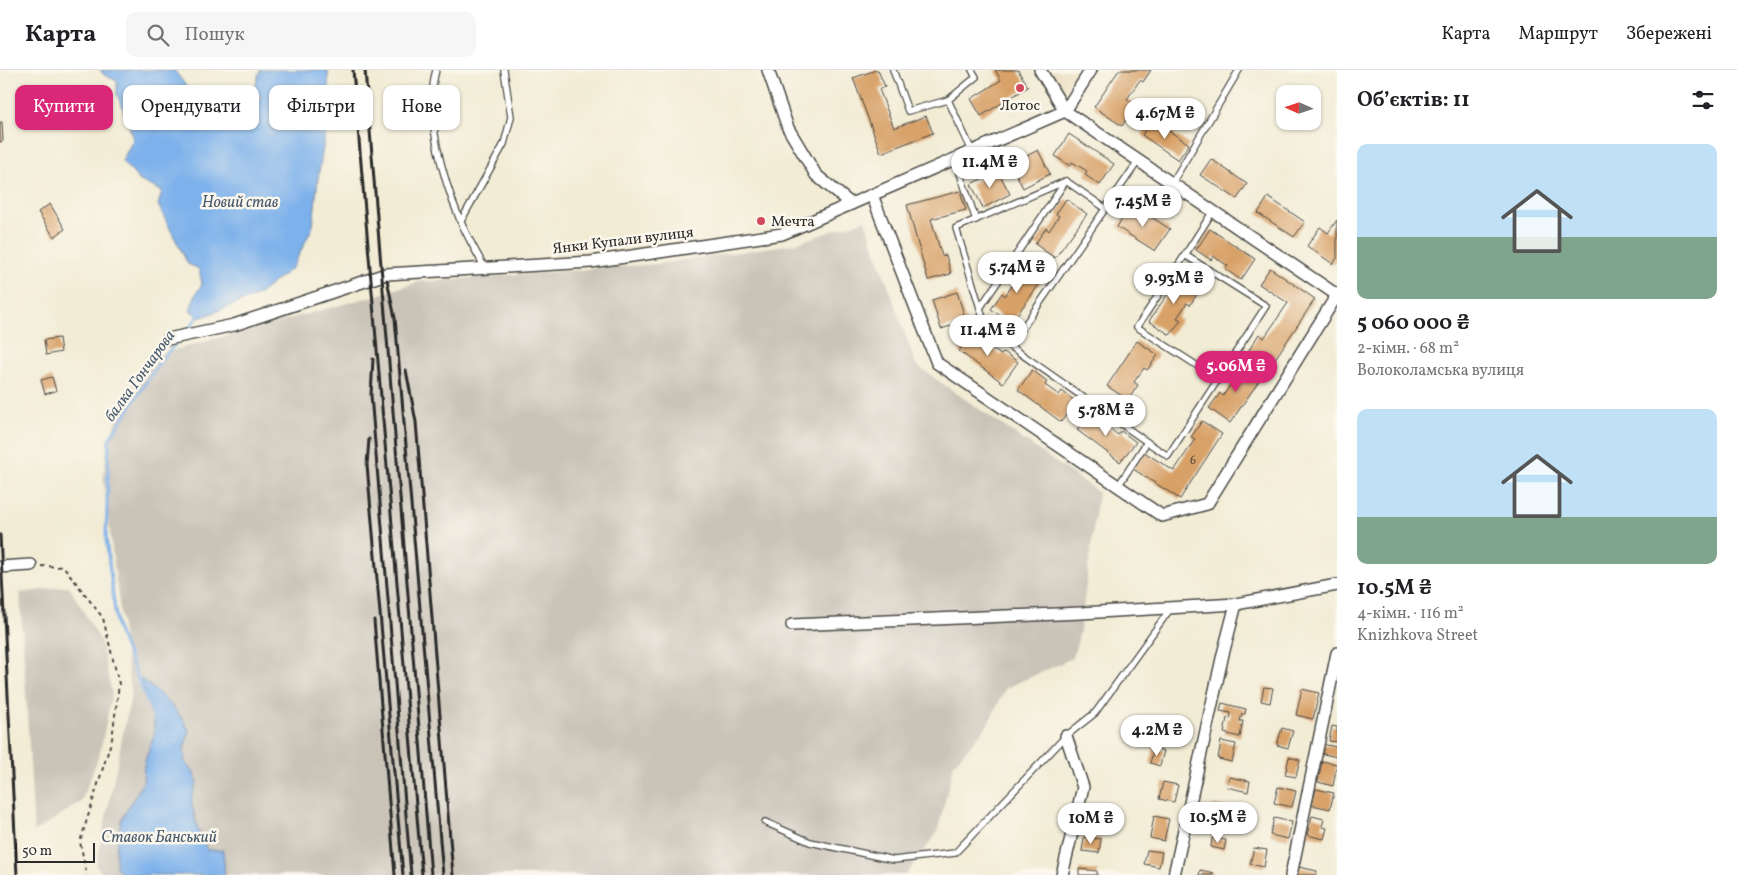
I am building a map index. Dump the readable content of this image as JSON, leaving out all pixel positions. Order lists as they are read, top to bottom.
{
  "streets": {
    "street": ["Янки Купали вулиця"]
  },
  "water": ["Новий став", "балка Гончарова", "Ставок Банський"],
  "places": ["Лотос", "Мечта"],
  "house_numbers": ["6"],
  "scale_bar": "50 m",
  "north": "left",
  "page": {
    "header": "Карта",
    "search": "Пошук",
    "nav": ["Карта", "Маршрут", "Збережені"],
    "heading": "Об’єктів: 11",
    "chip": [
      "Купити",
      "Орендувати",
      "Фільтри",
      "Нове"
    ],
    "price": [
      "4.67M ₴",
      "11.4M ₴",
      "7.45M ₴",
      "5.74M ₴",
      "9.93M ₴",
      "11.4M ₴",
      "5.06M ₴",
      "5.78M ₴",
      "4.2M ₴",
      "10.5M ₴",
      "10M ₴"
    ],
    "list": [
      {
        "name": "5 060 000 ₴",
        "note": "2-кімн. · 68 m² · Волоколамська вулиця"
      },
      {
        "name": "10.5M ₴",
        "note": "4-кімн. · 116 m² · Knizhkova Street"
      }
    ],
    "scale": "50 m"
  }
}
